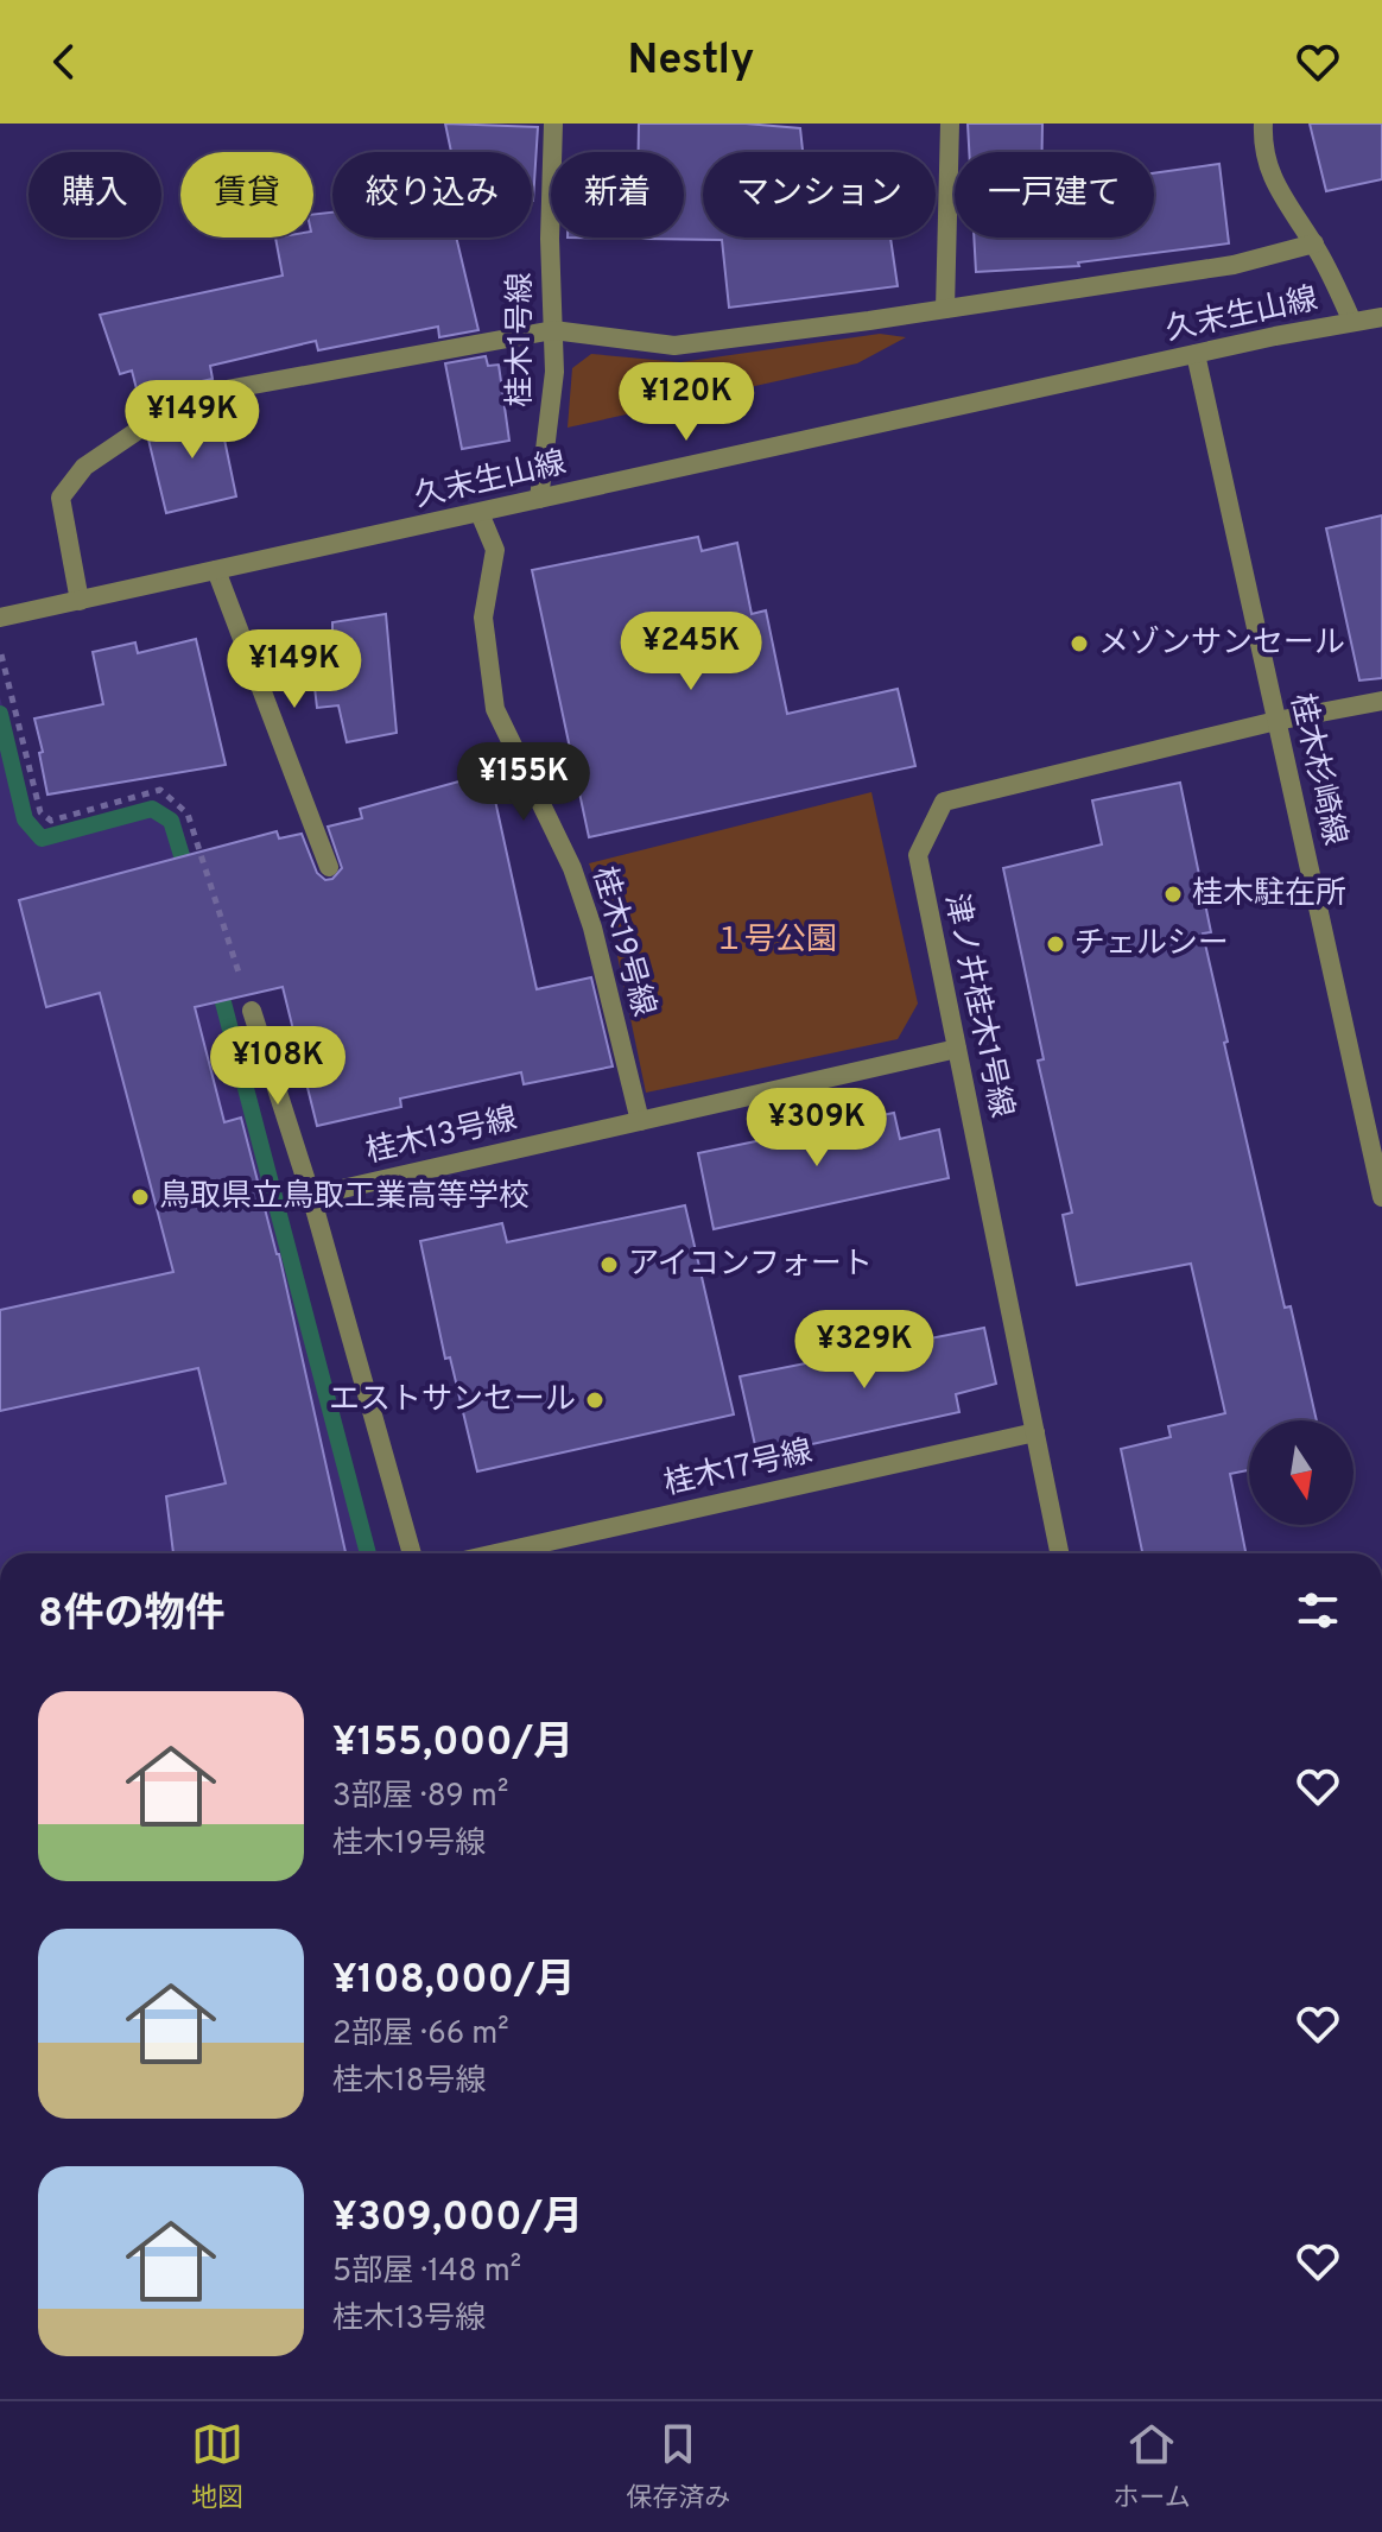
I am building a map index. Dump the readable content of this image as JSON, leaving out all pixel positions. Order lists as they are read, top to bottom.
{
  "streets": {
    "street": [
      "久末生山線",
      "桂木1号線",
      "桂木杉崎線",
      "桂木19号線",
      "津ノ井桂木1号線",
      "桂木13号線",
      "桂木17号線"
    ]
  },
  "crossings": [
    ["久末生山線", "桂木1号線"],
    ["久末生山線", "桂木杉崎線"],
    ["久末生山線", "桂木19号線"],
    ["桂木杉崎線", "津ノ井桂木1号線"],
    ["桂木19号線", "桂木13号線"],
    ["津ノ井桂木1号線", "桂木13号線"],
    ["津ノ井桂木1号線", "桂木17号線"]
  ],
  "parks": ["１号公園"],
  "places": [
    "メゾンサンセール",
    "桂木駐在所",
    "チェルシー",
    "鳥取県立鳥取工業高等学校",
    "アイコンフォート",
    "エストサンセール"
  ],
  "north": "bottom",
  "page": {
    "header": "Nestly",
    "chip": [
      "購入",
      "賃貸",
      "絞り込み",
      "新着",
      "マンション",
      "一戸建て"
    ],
    "price": [
      "¥120K",
      "¥149K",
      "¥245K",
      "¥149K",
      "¥155K",
      "¥108K",
      "¥309K",
      "¥329K"
    ],
    "heading": "8件の物件",
    "list": [
      {
        "name": "¥155,000/月",
        "note": "3部屋 · 89 m² · 桂木19号線"
      },
      {
        "name": "¥108,000/月",
        "note": "2部屋 · 66 m² · 桂木18号線"
      },
      {
        "name": "¥309,000/月",
        "note": "5部屋 · 148 m² · 桂木13号線"
      }
    ],
    "tabs": ["地図", "保存済み", "ホーム"]
  }
}
